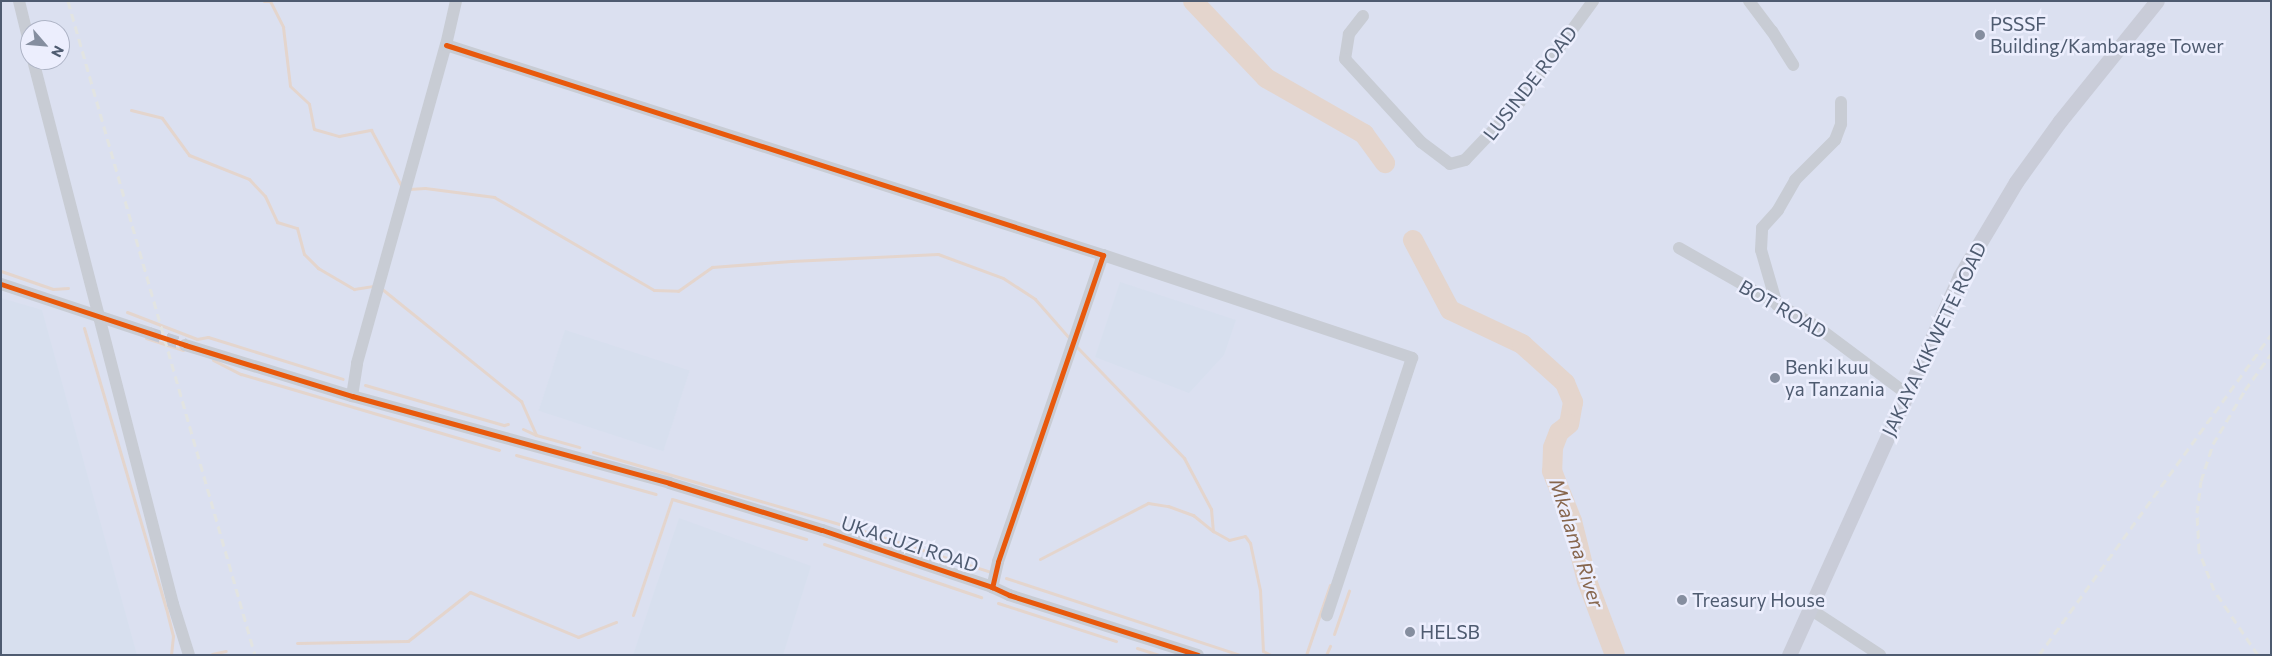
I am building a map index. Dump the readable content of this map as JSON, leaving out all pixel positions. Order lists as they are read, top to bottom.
{
  "streets": {
    "main road": ["JAKAYA KIKWETE ROAD"],
    "street": ["LUSINDE ROAD", "BOT ROAD", "UKAGUZI ROAD"]
  },
  "crossings": [
    ["BOT ROAD", "JAKAYA KIKWETE ROAD"]
  ],
  "water": ["Mkalama River"],
  "places": [
    "PSSSF Building/Kambarage Tower",
    "Benki kuu ya Tanzania",
    "Treasury House",
    "HELSB"
  ],
  "north": "bottom right"
}
